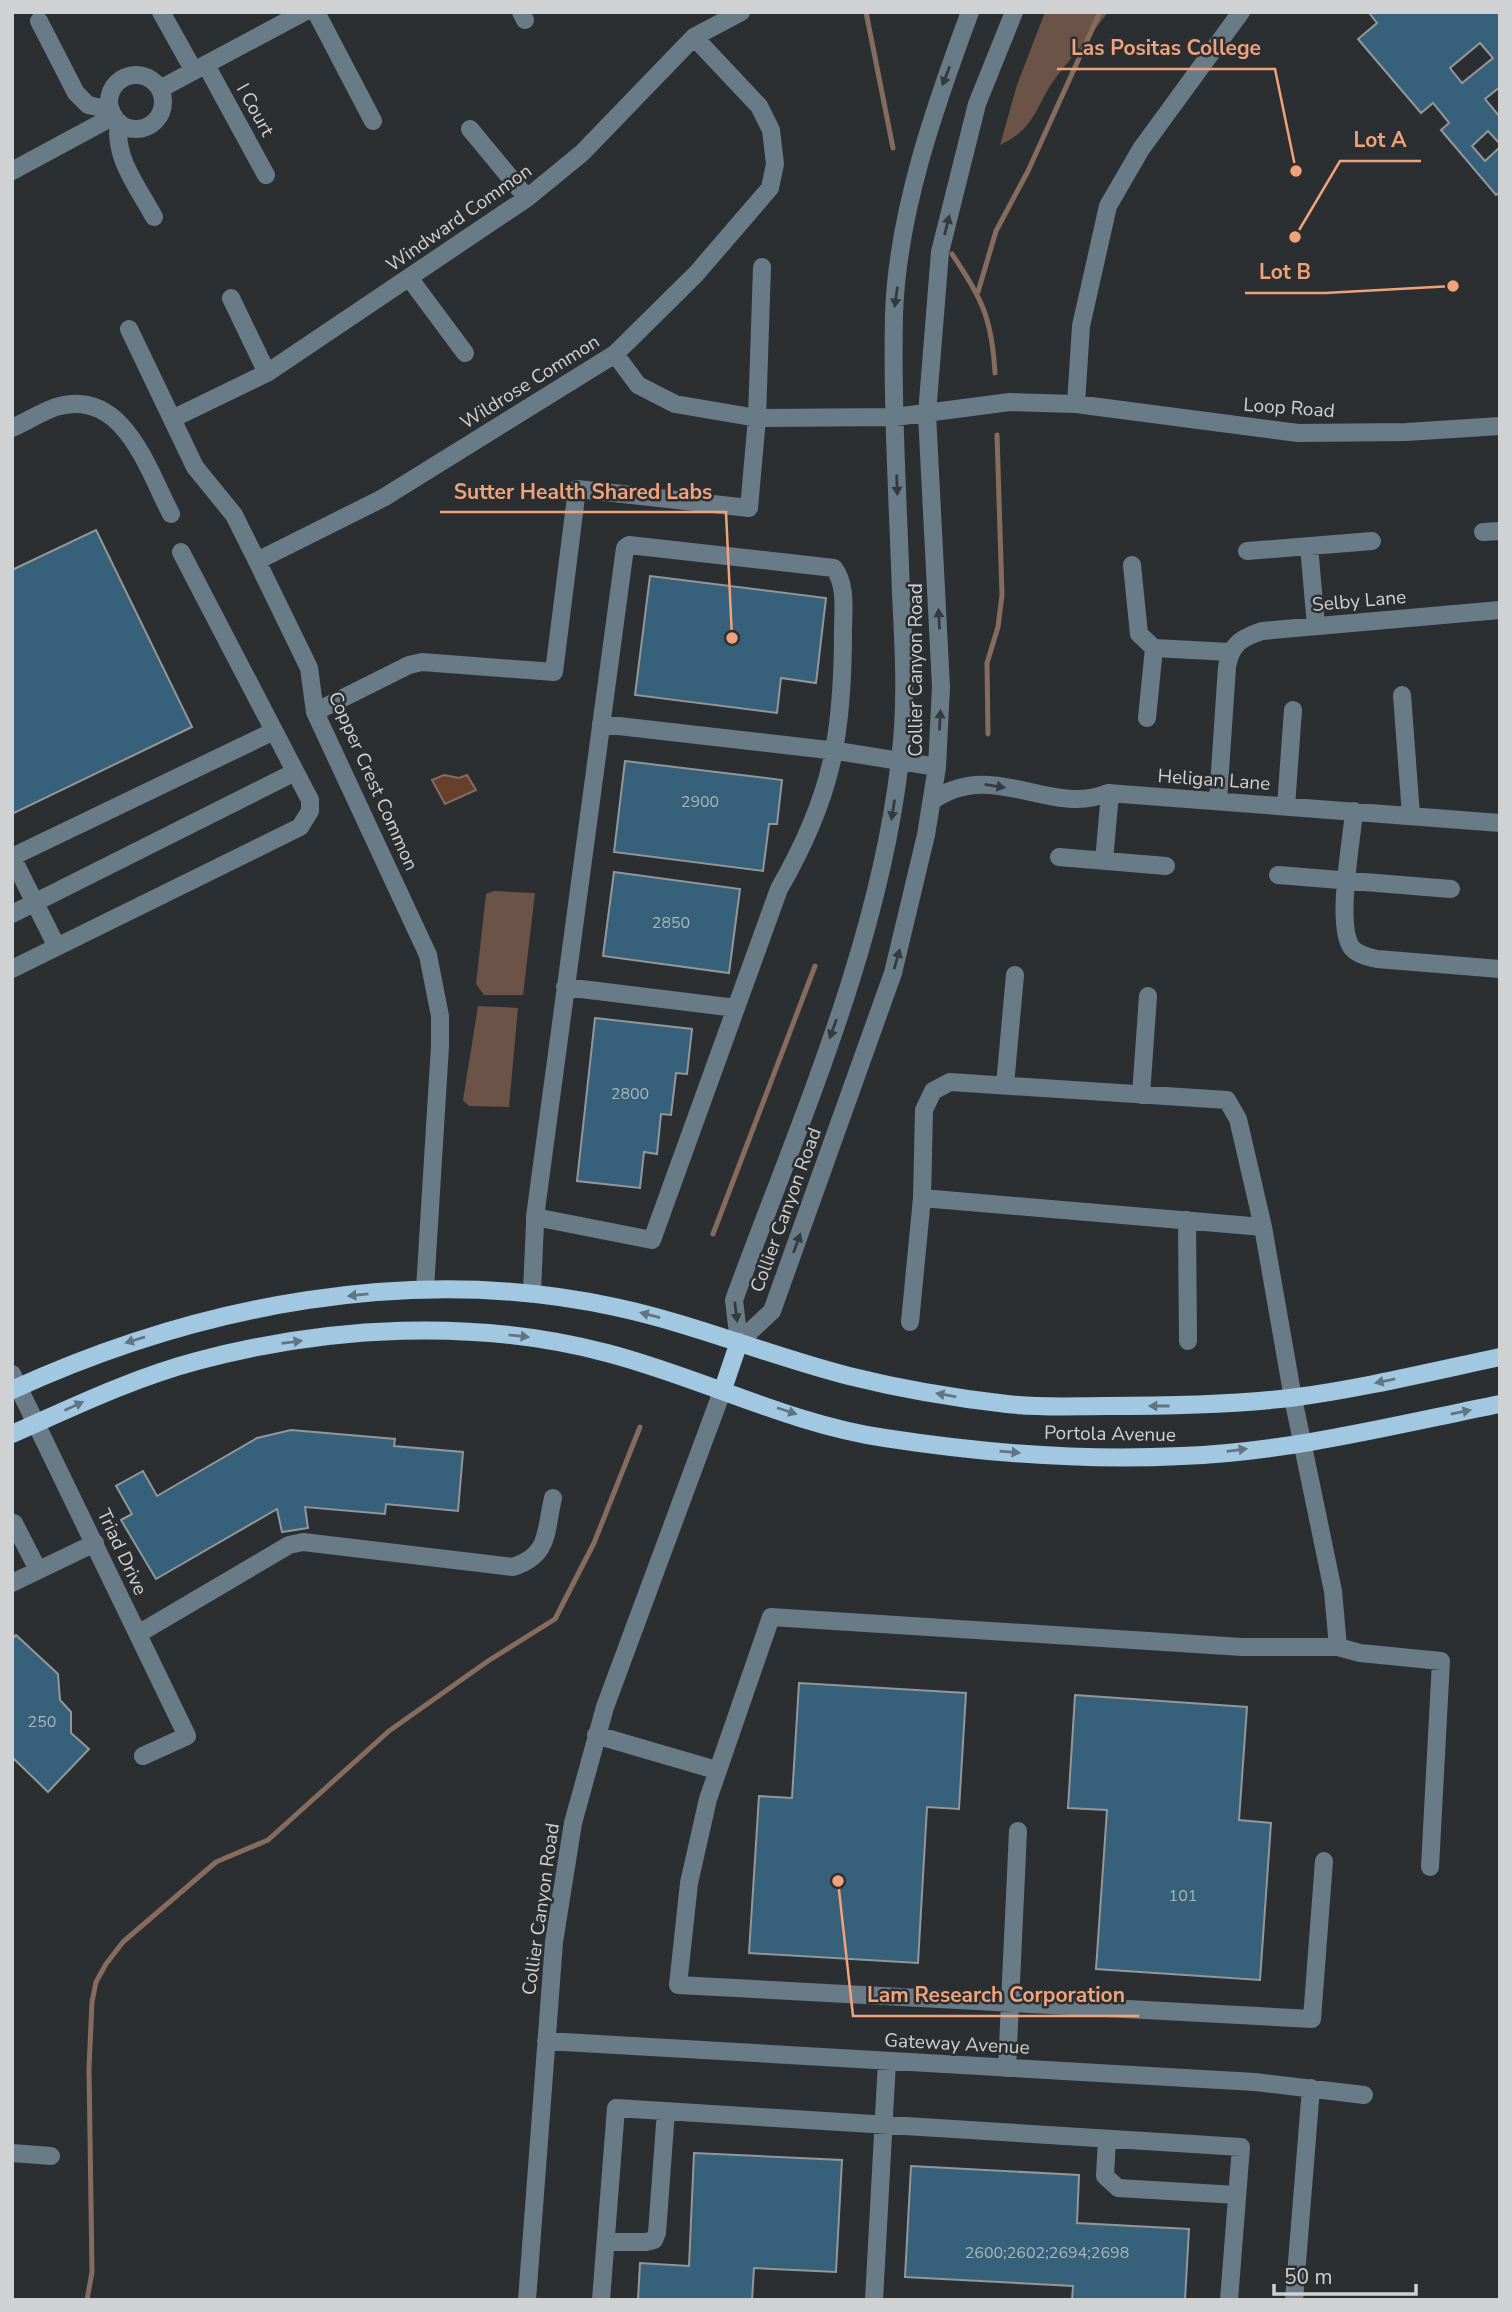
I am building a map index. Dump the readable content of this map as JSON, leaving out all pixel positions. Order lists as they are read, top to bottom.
{
  "streets": {
    "main road": ["Collier Canyon Road", "Portola Avenue"],
    "street": [
      "I Court",
      "Windward Common",
      "Wildrose Common",
      "Loop Road",
      "Selby Lane",
      "Heligan Lane",
      "Copper Crest Common",
      "Triad Drive",
      "Gateway Avenue"
    ]
  },
  "crossings": [
    ["Windward Common", "Wildrose Common"],
    ["Windward Common", "Copper Crest Common"],
    ["Wildrose Common", "Loop Road"],
    ["Wildrose Common", "Copper Crest Common"],
    ["Loop Road", "Collier Canyon Road"],
    ["Collier Canyon Road", "Heligan Lane"],
    ["Collier Canyon Road", "Portola Avenue"],
    ["Collier Canyon Road", "Gateway Avenue"],
    ["Copper Crest Common", "Portola Avenue"],
    ["Portola Avenue", "Triad Drive"]
  ],
  "places": [
    "Las Positas College",
    "Lot A",
    "Lot B",
    "Sutter Health Shared Labs",
    "Lam Research Corporation"
  ],
  "house_numbers": [
    "2900",
    "2850",
    "2800",
    "250",
    "101",
    "2600;2602;2694;2698"
  ],
  "scale_bar": "50 m"
}
